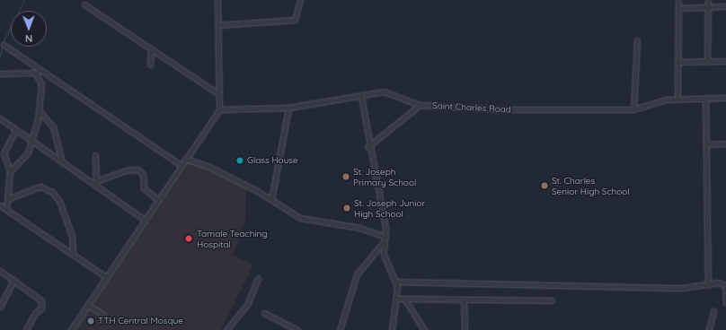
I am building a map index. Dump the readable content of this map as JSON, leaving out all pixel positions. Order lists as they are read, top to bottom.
{
  "streets": {
    "street": ["Saint Charles Road"]
  },
  "places": [
    "Glass House",
    "St. Joseph Primary School",
    "St. Charles Senior High School",
    "St. Joseph Junior High School",
    "Tamale Teaching Hospital",
    "TTH Central Mosque"
  ],
  "north": "bottom"
}
